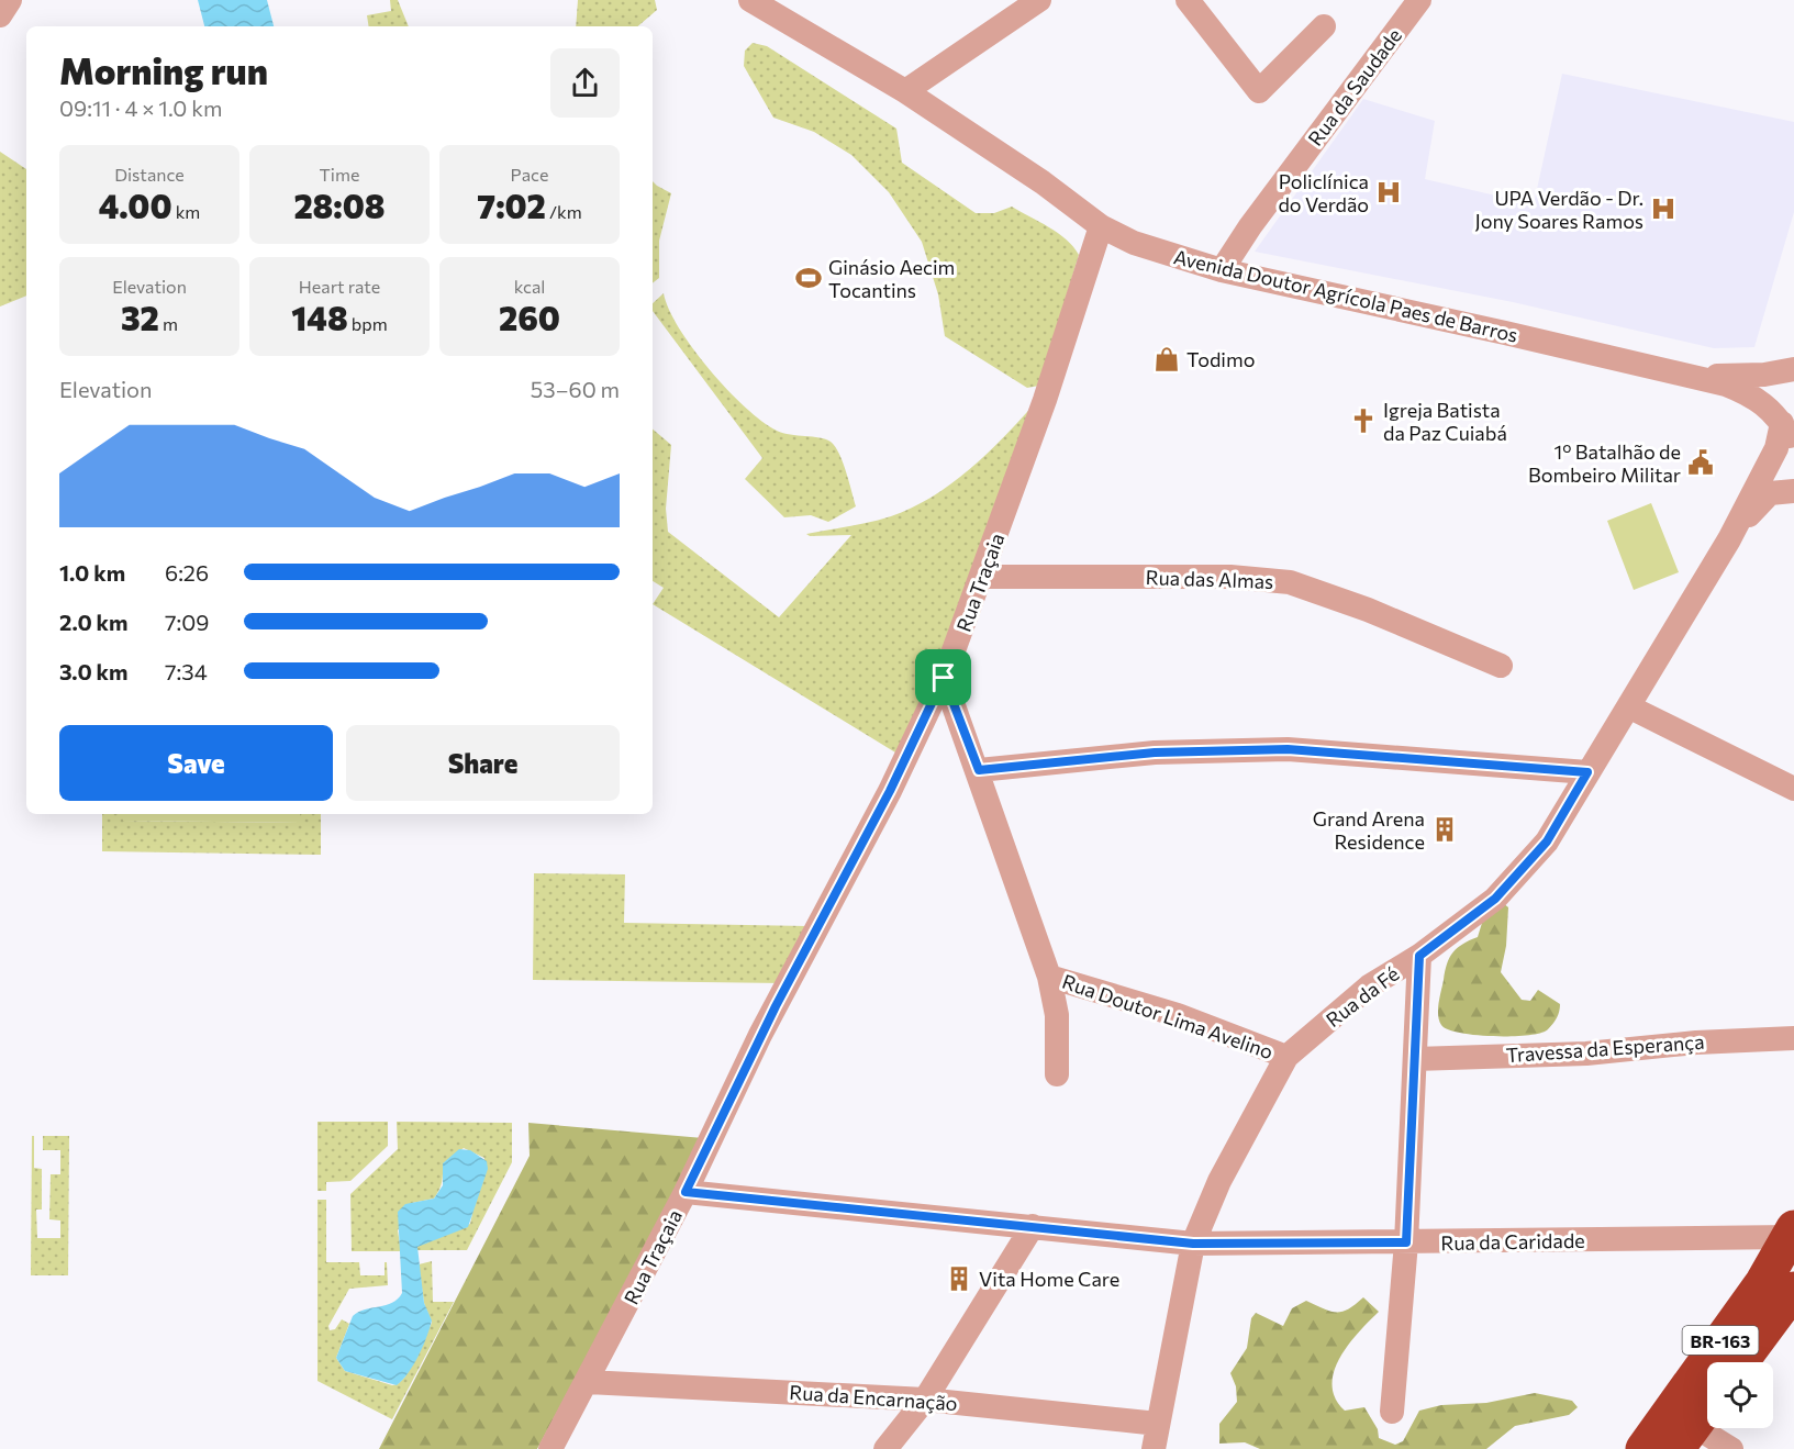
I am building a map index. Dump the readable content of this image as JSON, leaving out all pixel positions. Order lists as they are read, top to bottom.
{
  "streets": {
    "highway": ["BR-163"],
    "street": [
      "Rua da Saudade",
      "Avenida Doutor Agrícola Paes de Barros",
      "Rua das Almas",
      "Rua Traçaia",
      "Rua da Fé",
      "Rua Doutor Lima Avelino",
      "Travessa da Esperança",
      "Rua da Caridade",
      "Rua da Encarnação"
    ]
  },
  "crossings": [
    ["Rua da Saudade", "Avenida Doutor Agrícola Paes de Barros"],
    ["Avenida Doutor Agrícola Paes de Barros", "Rua Traçaia"],
    ["Avenida Doutor Agrícola Paes de Barros", "Rua da Fé"],
    ["Rua das Almas", "Rua Traçaia"],
    ["Rua Traçaia", "Rua Doutor Lima Avelino"],
    ["Rua Traçaia", "Rua da Caridade"],
    ["Rua Traçaia", "Rua da Encarnação"],
    ["Rua da Fé", "Rua Doutor Lima Avelino"],
    ["Rua da Fé", "Rua da Caridade"],
    ["Rua da Fé", "Rua da Encarnação"],
    ["Rua da Caridade", "BR-163"]
  ],
  "places": {
    "hospital": ["Policlínica do Verdão", "UPA Verdão - Dr. Jony Soares Ramos"],
    "sports": ["Ginásio Aecim Tocantins"],
    "shop": ["Todimo"],
    "church": ["Igreja Batista da Paz Cuiabá"],
    "public building": ["1º Batalhão de Bombeiro Militar"],
    "building": ["Grand Arena Residence", "Vita Home Care"]
  },
  "page": {
    "heading": ["Morning run", "09:11 · 4 × 1.0 km"],
    "stats": [
      ["Distance", "4.00 km"],
      ["Time", "28:08"],
      ["Pace", "7:02 /km"],
      ["Elevation", "32 m"],
      ["Heart rate", "148 bpm"],
      ["kcal", "260"]
    ],
    "chart": ["Elevation", "53–60 m"],
    "list": [
      {
        "name": "1.0 km",
        "note": "6:26"
      },
      {
        "name": "2.0 km",
        "note": "7:09"
      },
      {
        "name": "3.0 km",
        "note": "7:34"
      }
    ],
    "buttons": ["Save", "Share"]
  }
}
